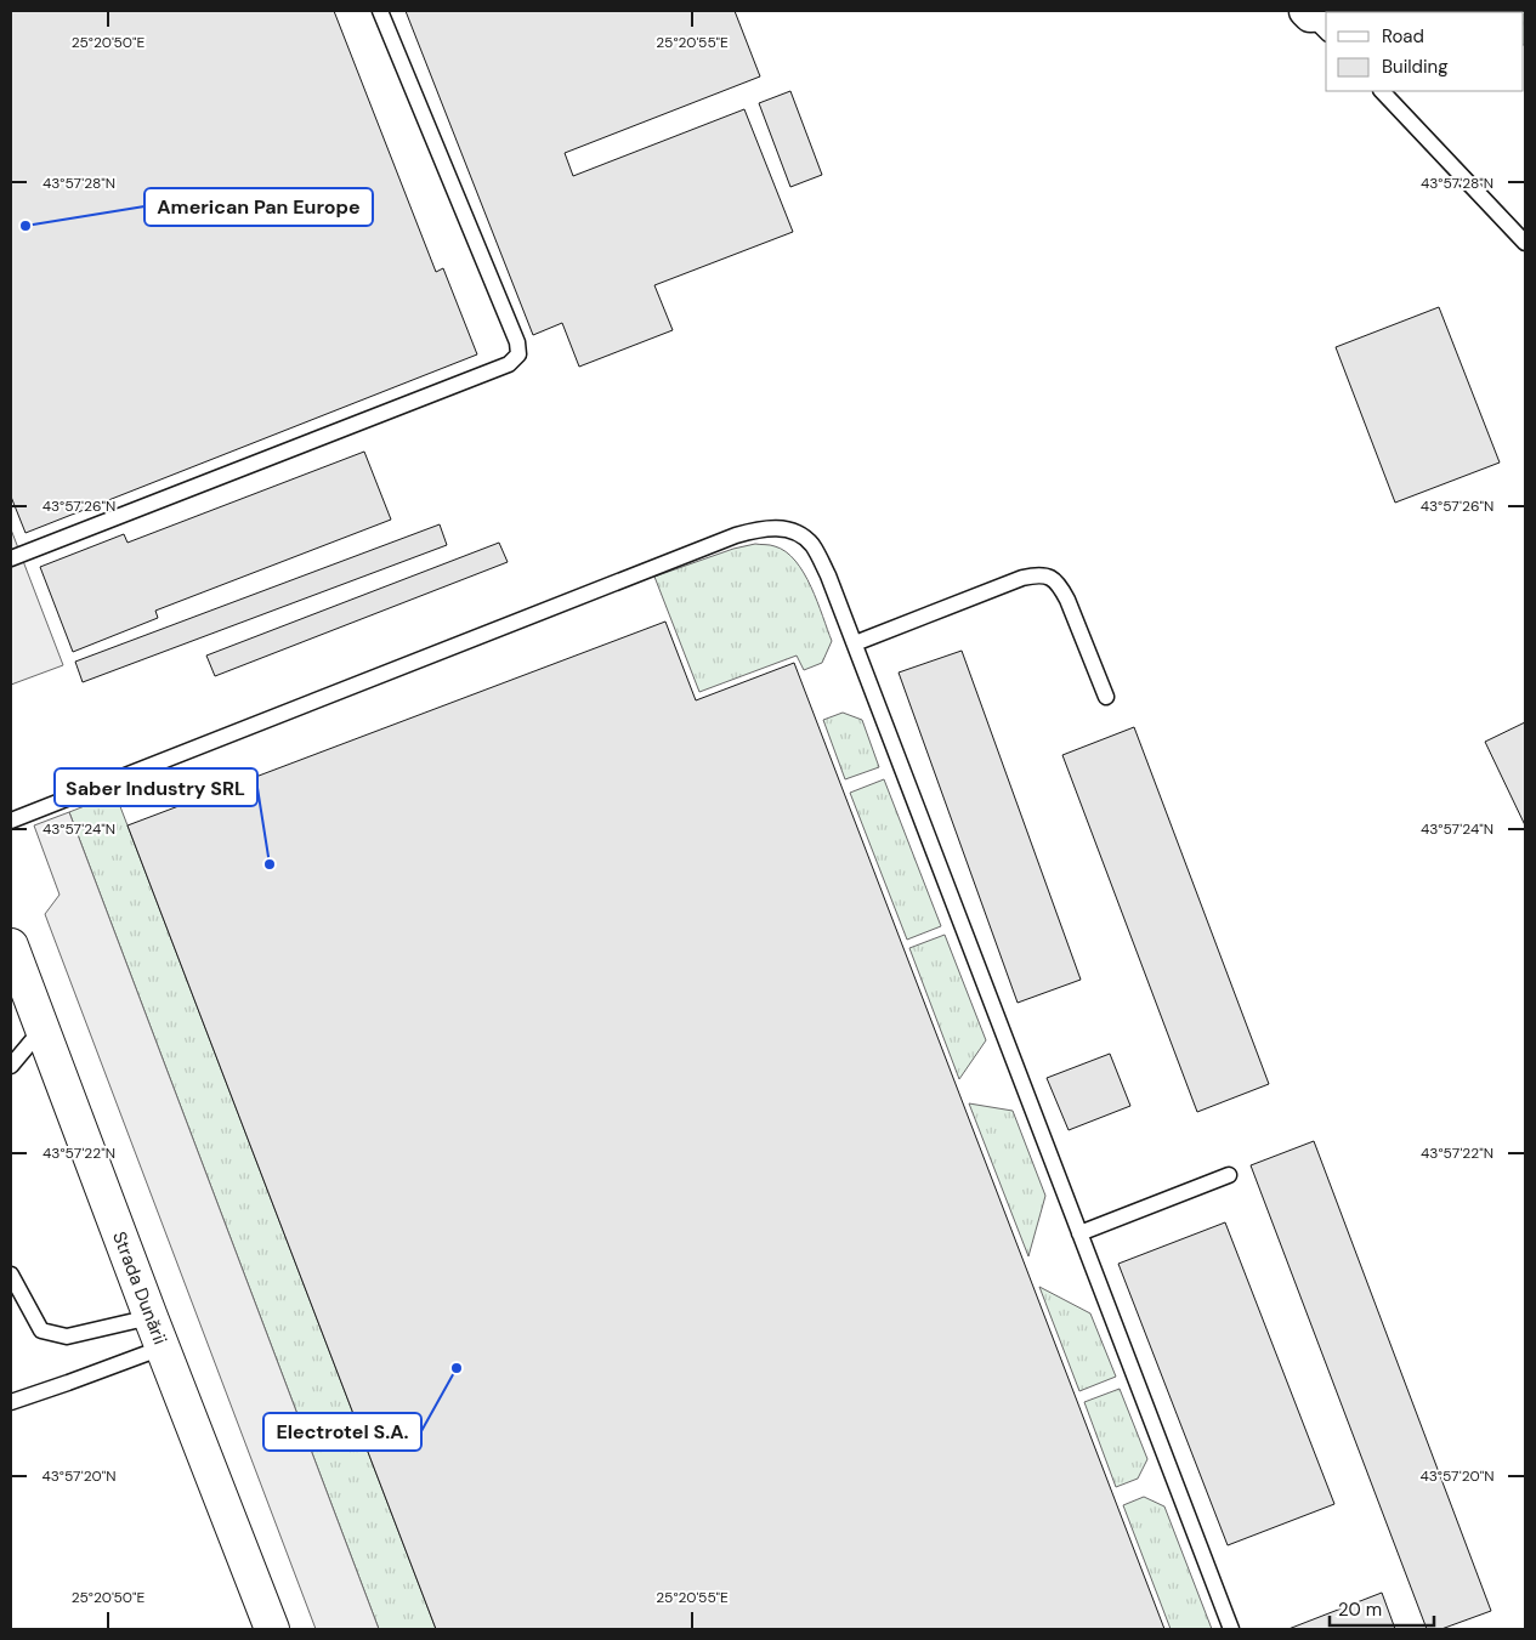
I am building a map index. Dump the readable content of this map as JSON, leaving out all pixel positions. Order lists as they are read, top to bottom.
{
  "streets": {
    "main road": ["Strada Dunării"]
  },
  "places": ["American Pan Europe", "Saber Industry SRL", "Electrotel S.A."],
  "legend": ["Road", "Building"],
  "scale_bar": "20 m",
  "coordinates": [
    "25°20'50\"E",
    "25°20'55\"E",
    "43°57'28\"N",
    "43°57'26\"N",
    "43°57'24\"N",
    "43°57'22\"N",
    "43°57'20\"N"
  ]
}
